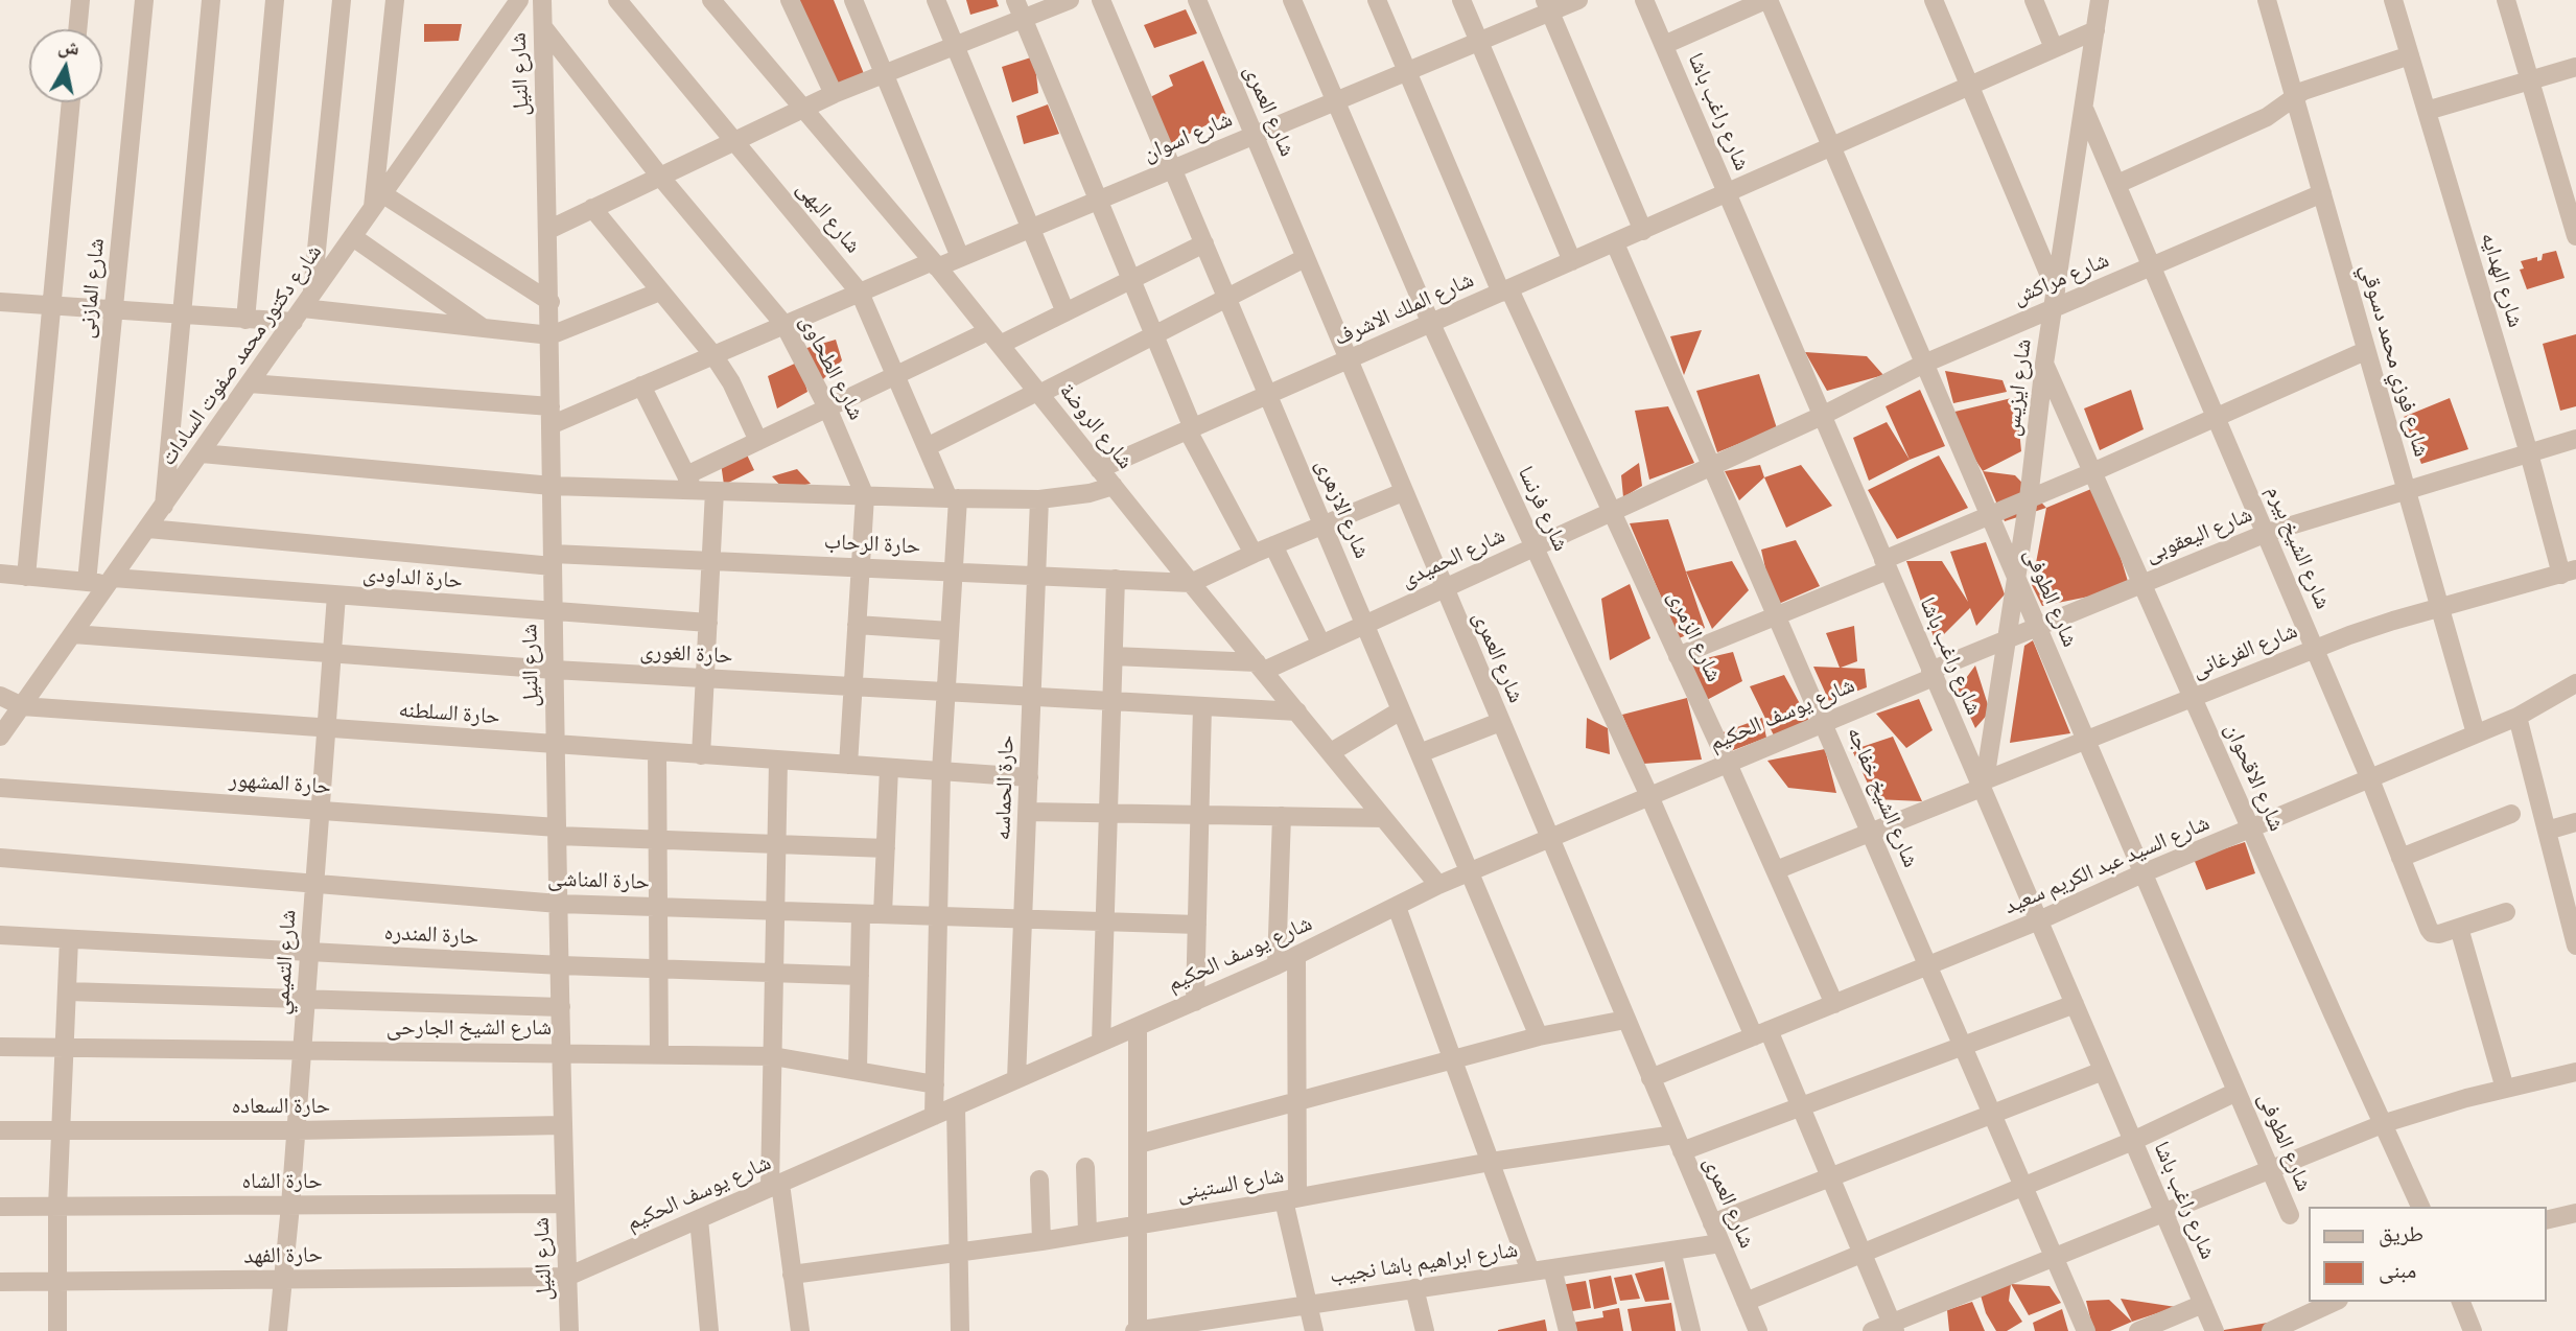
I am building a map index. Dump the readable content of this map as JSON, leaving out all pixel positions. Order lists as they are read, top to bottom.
{
  "streets": {
    "street": [
      "شارع النيل",
      "شارع العمرى",
      "شارع راغب باشا",
      "شارع اسوان",
      "شارع البهى",
      "شارع مراكش",
      "شارع الهدايه",
      "شارع المازنى",
      "شارع الملك الاشرف",
      "شارع دكتور محمد صفوت السادات",
      "شارع فوزي محمد دسوقي",
      "شارع الطحاوى",
      "شارع ايزيس",
      "شارع الروضة",
      "شارع الازهرى",
      "شارع فرنسا",
      "شارع اليعقوبى",
      "حارة الرحاب",
      "شارع الشيخ بيرم",
      "شارع الحميدى",
      "حارة الداودى",
      "شارع الطوفى",
      "شارع الزمرى",
      "شارع الفرغانى",
      "حارة الغورى",
      "حارة السلطنه",
      "شارع يوسف الحكيم",
      "شارع الاقحوان",
      "حارة المشهور",
      "حارة الحماسه",
      "شارع الشيخ خفاجه",
      "شارع السيد عبد الكريم سعيد",
      "حارة المناشى",
      "حارة المندره",
      "شارع التميمي",
      "شارع الشيخ الجارحى",
      "حارة السعاده",
      "حارة الشاه",
      "شارع الستينى",
      "حارة الفهد",
      "شارع ابراهيم باشا نجيب"
    ]
  },
  "crossings": [
    ["شارع النيل", "شارع اسوان"],
    ["شارع النيل", "شارع الطحاوى"],
    ["شارع النيل", "حارة الرحاب"],
    ["شارع النيل", "حارة الداودى"],
    ["شارع النيل", "حارة الغورى"],
    ["شارع النيل", "حارة السلطنه"],
    ["شارع النيل", "شارع يوسف الحكيم"],
    ["شارع النيل", "حارة المشهور"],
    ["شارع النيل", "حارة المناشى"],
    ["شارع النيل", "حارة المندره"],
    ["شارع النيل", "شارع الشيخ الجارحى"],
    ["شارع النيل", "حارة السعاده"],
    ["شارع النيل", "حارة الشاه"],
    ["شارع النيل", "حارة الفهد"],
    ["شارع العمرى", "شارع اسوان"],
    ["شارع العمرى", "شارع الملك الاشرف"],
    ["شارع العمرى", "شارع الحميدى"],
    ["شارع العمرى", "شارع يوسف الحكيم"],
    ["شارع العمرى", "شارع السيد عبد الكريم سعيد"],
    ["شارع العمرى", "شارع الستينى"],
    ["شارع العمرى", "شارع ابراهيم باشا نجيب"],
    ["شارع راغب باشا", "شارع مراكش"],
    ["شارع راغب باشا", "شارع الملك الاشرف"],
    ["شارع راغب باشا", "شارع ايزيس"],
    ["شارع راغب باشا", "شارع اليعقوبى"],
    ["شارع راغب باشا", "شارع الحميدى"],
    ["شارع راغب باشا", "شارع الفرغانى"],
    ["شارع راغب باشا", "شارع يوسف الحكيم"],
    ["شارع راغب باشا", "شارع السيد عبد الكريم سعيد"],
    ["شارع راغب باشا", "شارع الستينى"],
    ["شارع اسوان", "شارع البهى"],
    ["شارع اسوان", "شارع الطحاوى"],
    ["شارع اسوان", "شارع الروضة"],
    ["شارع اسوان", "شارع الازهرى"],
    ["شارع اسوان", "شارع فرنسا"],
    ["شارع اسوان", "شارع الزمرى"],
    ["شارع البهى", "حارة الرحاب"],
    ["شارع البهى", "حارة الغورى"],
    ["شارع البهى", "حارة السلطنه"],
    ["شارع البهى", "شارع يوسف الحكيم"],
    ["شارع البهى", "حارة المناشى"],
    ["شارع البهى", "شارع الشيخ الجارحى"],
    ["شارع مراكش", "شارع فوزي محمد دسوقي"],
    ["شارع مراكش", "شارع ايزيس"],
    ["شارع مراكش", "شارع الشيخ بيرم"],
    ["شارع مراكش", "شارع الحميدى"],
    ["شارع مراكش", "شارع الطوفى"],
    ["شارع الهدايه", "شارع اليعقوبى"],
    ["شارع الهدايه", "شارع الفرغانى"],
    ["شارع المازنى", "حارة الداودى"],
    ["شارع الملك الاشرف", "شارع ايزيس"],
    ["شارع الملك الاشرف", "شارع الروضة"],
    ["شارع الملك الاشرف", "شارع الازهرى"],
    ["شارع الملك الاشرف", "شارع فرنسا"],
    ["شارع الملك الاشرف", "شارع الطوفى"],
    ["شارع الملك الاشرف", "شارع الزمرى"],
    ["شارع الملك الاشرف", "شارع الشيخ خفاجه"],
    ["شارع دكتور محمد صفوت السادات", "حارة الرحاب"],
    ["شارع دكتور محمد صفوت السادات", "حارة الداودى"],
    ["شارع دكتور محمد صفوت السادات", "حارة الغورى"],
    ["شارع دكتور محمد صفوت السادات", "حارة السلطنه"],
    ["شارع فوزي محمد دسوقي", "شارع اليعقوبى"],
    ["شارع فوزي محمد دسوقي", "شارع الفرغانى"],
    ["شارع فوزي محمد دسوقي", "شارع السيد عبد الكريم سعيد"],
    ["شارع الطحاوى", "حارة الرحاب"],
    ["شارع الطحاوى", "حارة الغورى"],
    ["شارع الطحاوى", "حارة السلطنه"],
    ["شارع ايزيس", "شارع اليعقوبى"],
    ["شارع ايزيس", "شارع الشيخ بيرم"],
    ["شارع ايزيس", "شارع الطوفى"],
    ["شارع ايزيس", "شارع الفرغانى"],
    ["شارع ايزيس", "شارع الاقحوان"],
    ["شارع الروضة", "حارة الرحاب"],
    ["شارع الروضة", "شارع الحميدى"],
    ["شارع الروضة", "حارة الغورى"],
    ["شارع الروضة", "شارع يوسف الحكيم"],
    ["شارع الازهرى", "شارع الحميدى"],
    ["شارع الازهرى", "شارع يوسف الحكيم"],
    ["شارع فرنسا", "شارع الحميدى"],
    ["شارع فرنسا", "شارع يوسف الحكيم"],
    ["شارع فرنسا", "شارع السيد عبد الكريم سعيد"],
    ["شارع فرنسا", "شارع الستينى"],
    ["شارع اليعقوبى", "شارع الشيخ بيرم"],
    ["شارع اليعقوبى", "شارع الطوفى"],
    ["شارع اليعقوبى", "شارع يوسف الحكيم"],
    ["شارع اليعقوبى", "شارع الاقحوان"],
    ["حارة الرحاب", "حارة الحماسه"],
    ["شارع الشيخ بيرم", "شارع الفرغانى"],
    ["شارع الشيخ بيرم", "شارع السيد عبد الكريم سعيد"],
    ["شارع الحميدى", "شارع الزمرى"],
    ["شارع الحميدى", "شارع الشيخ خفاجه"],
    ["حارة الداودى", "شارع التميمي"],
    ["شارع الطوفى", "شارع الفرغانى"],
    ["شارع الطوفى", "شارع السيد عبد الكريم سعيد"],
    ["شارع الزمرى", "شارع الفرغانى"],
    ["شارع الزمرى", "شارع يوسف الحكيم"],
    ["شارع الزمرى", "شارع السيد عبد الكريم سعيد"],
    ["شارع الفرغانى", "شارع الاقحوان"],
    ["شارع الفرغانى", "شارع الشيخ خفاجه"],
    ["حارة الغورى", "حارة الحماسه"],
    ["حارة الغورى", "شارع التميمي"],
    ["حارة السلطنه", "حارة الحماسه"],
    ["حارة السلطنه", "شارع التميمي"],
    ["شارع يوسف الحكيم", "حارة الحماسه"],
    ["شارع يوسف الحكيم", "شارع الشيخ خفاجه"],
    ["شارع يوسف الحكيم", "حارة الفهد"],
    ["شارع الاقحوان", "شارع السيد عبد الكريم سعيد"],
    ["حارة المشهور", "شارع التميمي"],
    ["حارة الحماسه", "حارة المناشى"],
    ["شارع الشيخ خفاجه", "شارع السيد عبد الكريم سعيد"],
    ["شارع الشيخ خفاجه", "شارع الستينى"],
    ["حارة المناشى", "شارع التميمي"],
    ["حارة المندره", "شارع التميمي"],
    ["شارع التميمي", "شارع الشيخ الجارحى"],
    ["شارع التميمي", "حارة السعاده"],
    ["شارع التميمي", "حارة الشاه"],
    ["شارع التميمي", "حارة الفهد"]
  ],
  "legend": ["طريق", "مبنى"],
  "north": "top"
}
